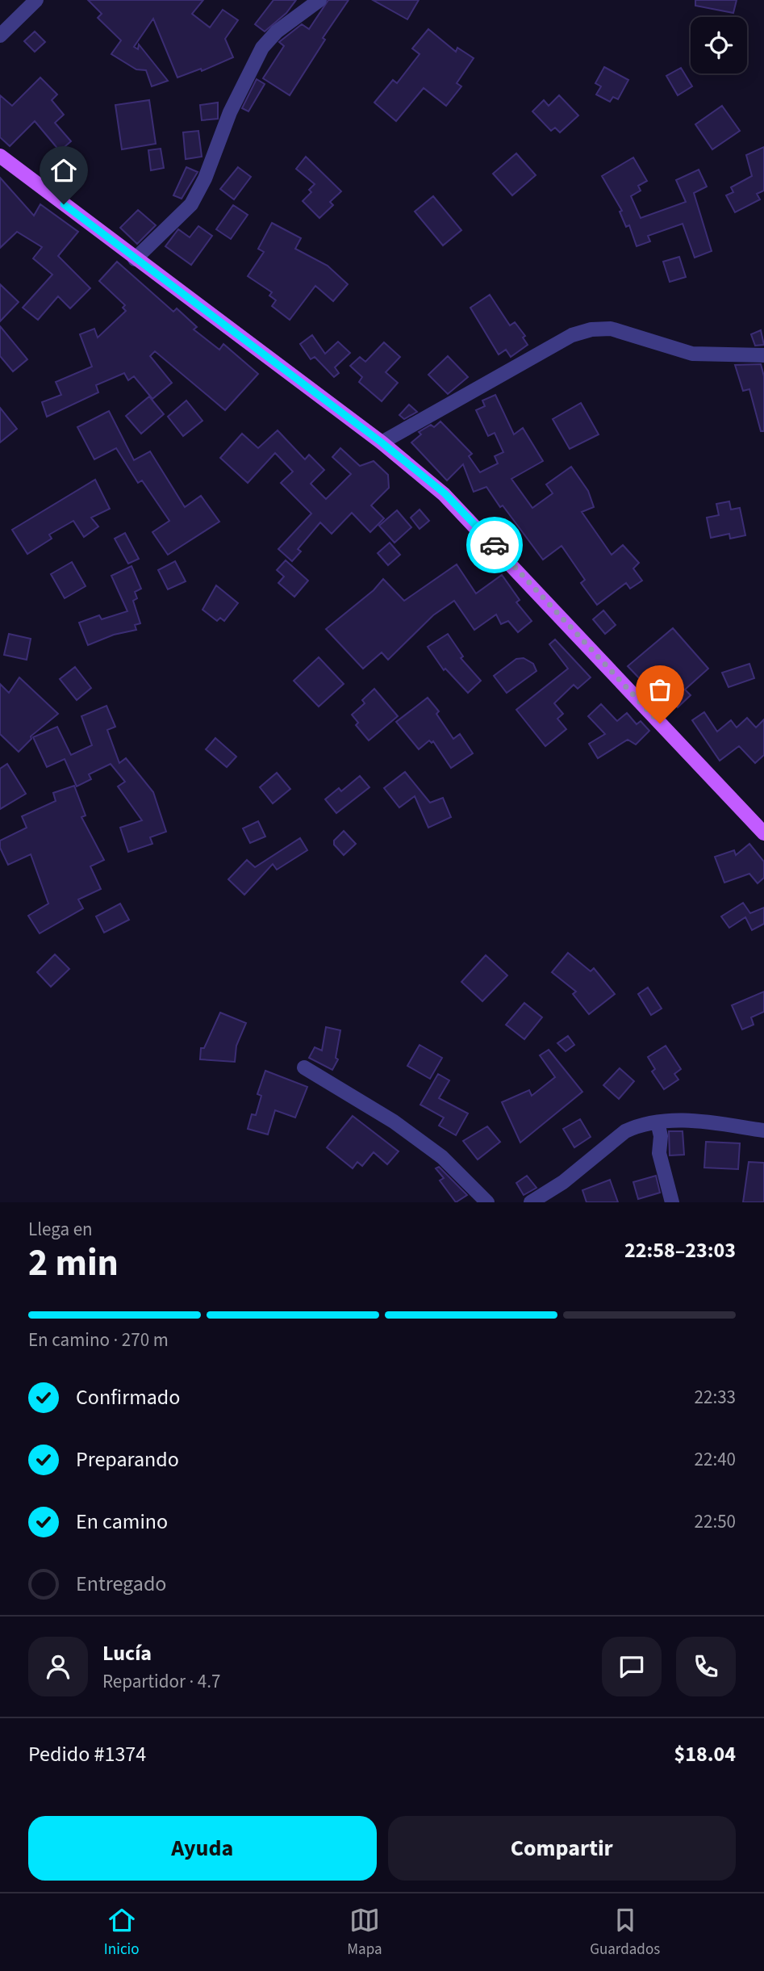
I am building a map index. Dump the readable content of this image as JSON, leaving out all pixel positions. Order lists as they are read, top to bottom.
{
  "page": {
    "heading": ["2 min", "Llega en", "22:58–23:03"],
    "panel": [
      "Lucía",
      "Repartidor · 4.7",
      "Pedido #1374",
      "$18.04"
    ],
    "bar": "En camino · 270 m",
    "list": [
      ["Confirmado", "22:33"],
      ["Preparando", "22:40"],
      ["En camino", "22:50"],
      "Entregado"
    ],
    "buttons": ["Ayuda", "Compartir"],
    "tabs": ["Inicio", "Mapa", "Guardados"]
  }
}
